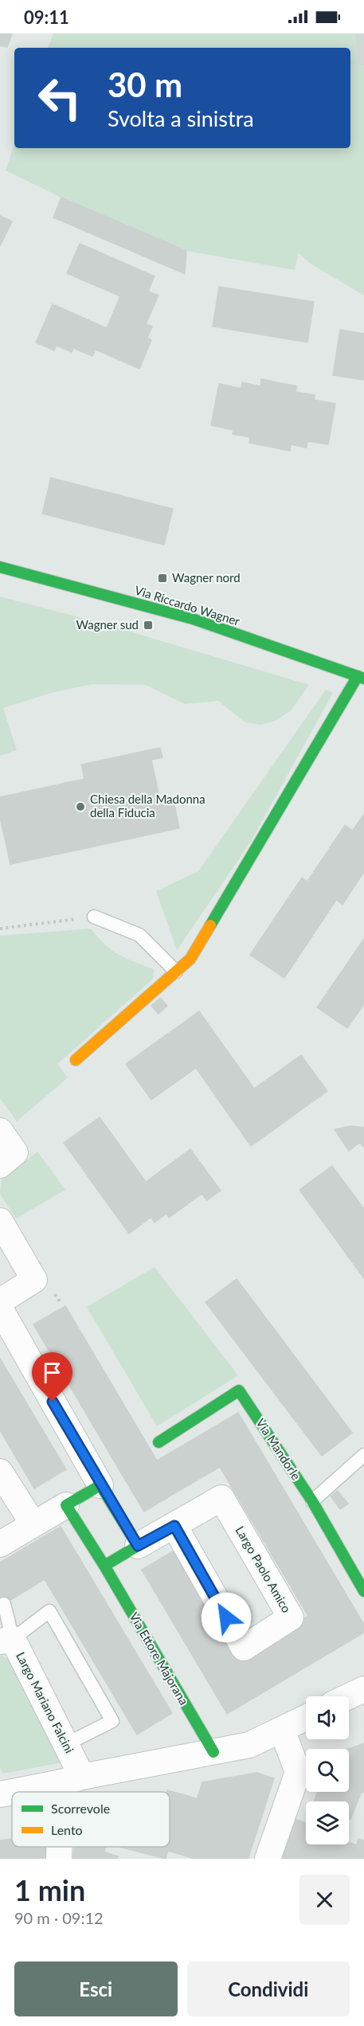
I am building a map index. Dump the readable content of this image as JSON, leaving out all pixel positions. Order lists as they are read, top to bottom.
{
  "streets": {
    "street": [
      "Via Riccardo Wagner",
      "Via Mandorle",
      "Largo Paolo Amico",
      "Via Ettore Majorana",
      "Largo Mariano Falcini"
    ]
  },
  "places": {
    "transit": ["Wagner nord", "Wagner sud"],
    "other": ["Chiesa della Madonna della Fiducia"]
  },
  "legend": ["Scorrevole", "Lento"],
  "page": {
    "status": "09:11",
    "turn": ["30 m", "Svolta a sinistra"],
    "heading": ["1 min", "90 m · 09:12"],
    "buttons": ["Esci", "Condividi"]
  }
}
